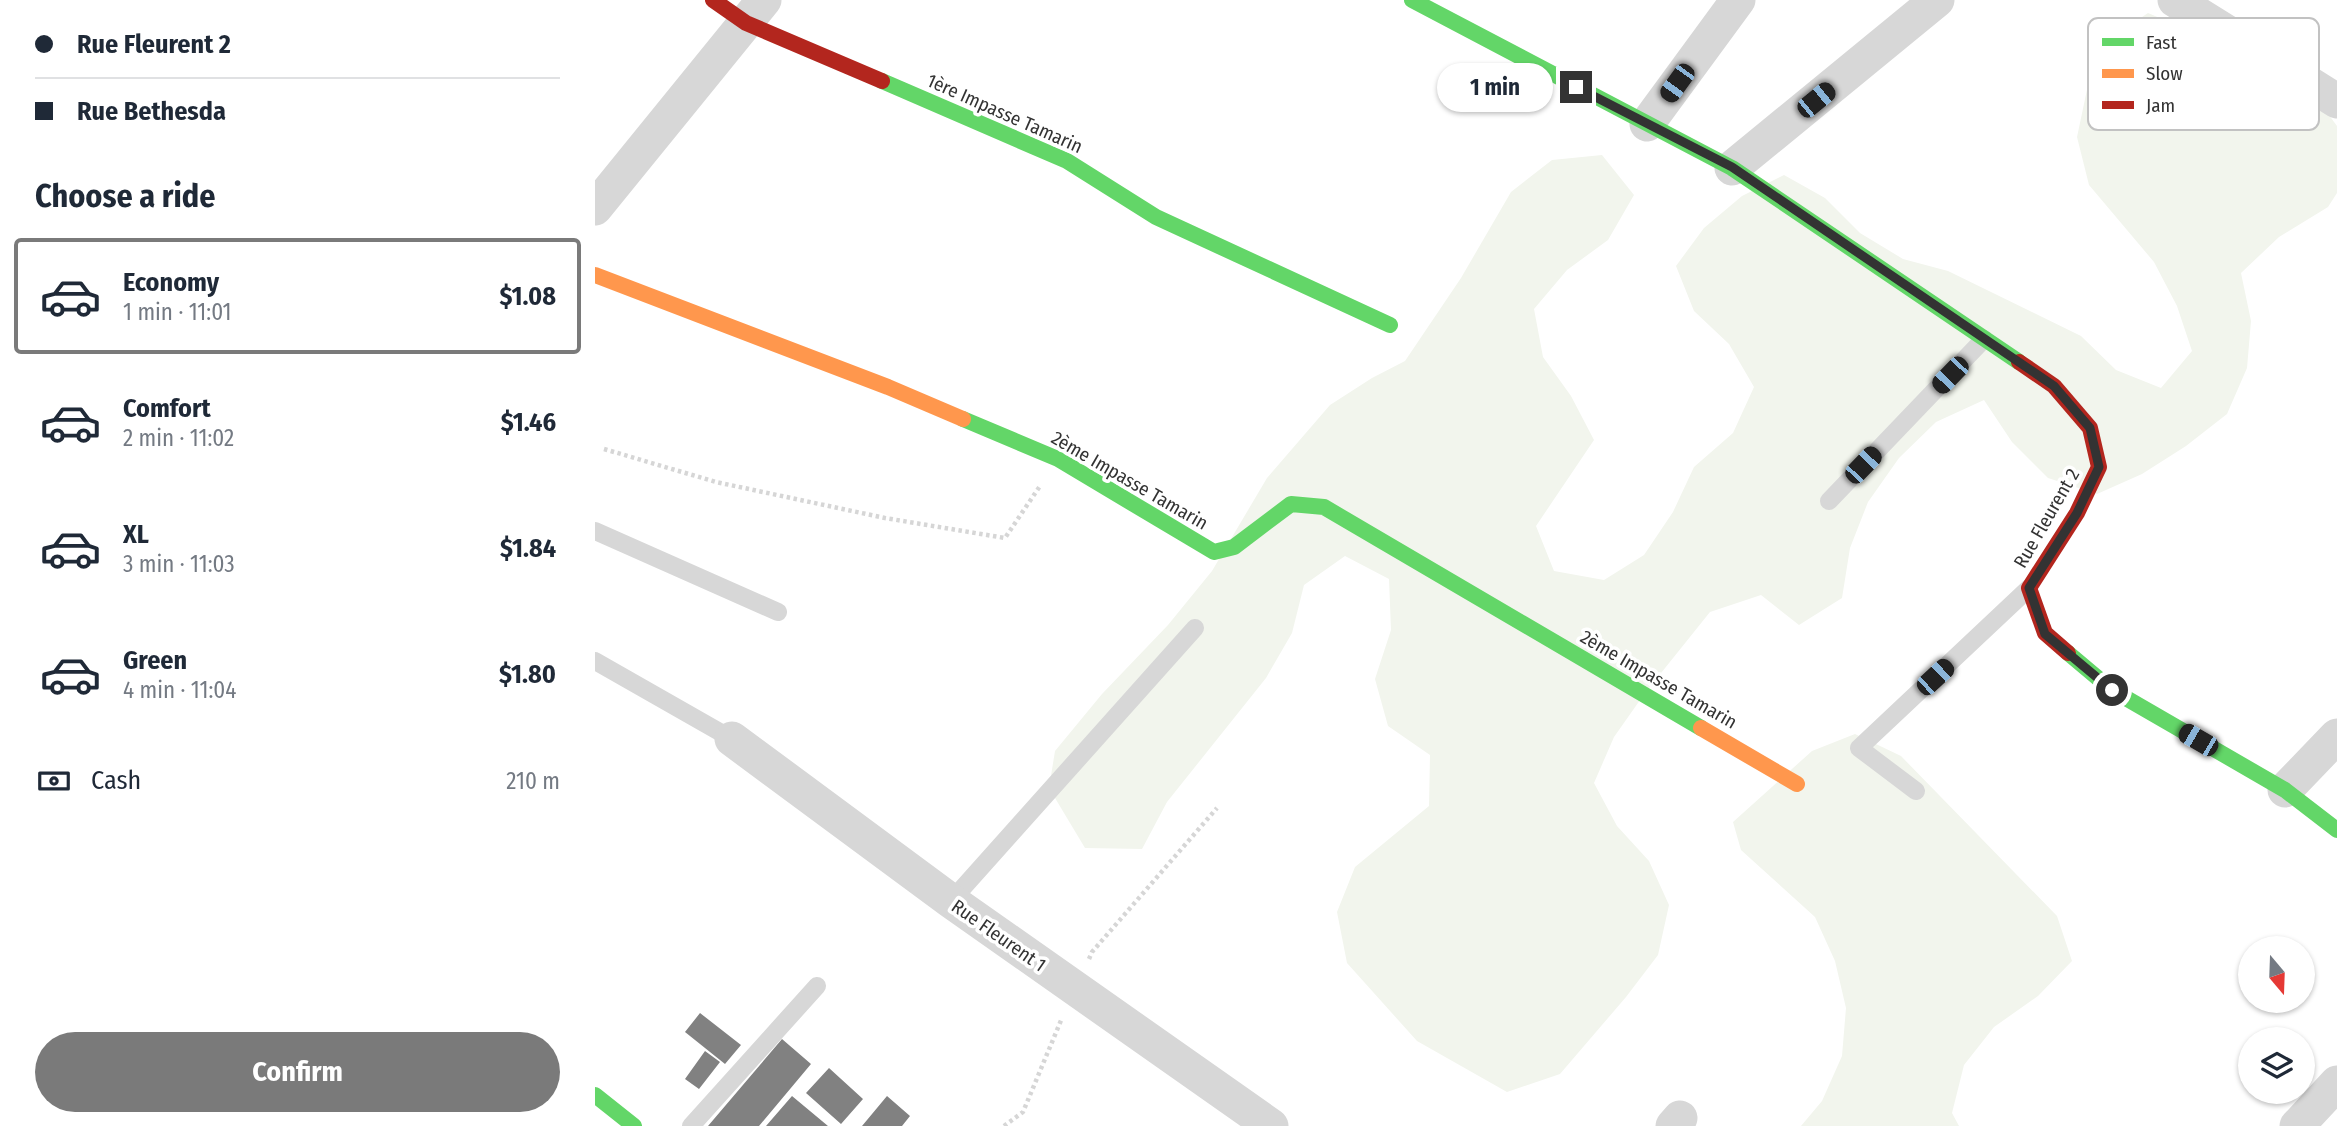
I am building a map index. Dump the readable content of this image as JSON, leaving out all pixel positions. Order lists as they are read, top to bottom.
{
  "streets": {
    "street": [
      "1ère Impasse Tamarin",
      "2ème Impasse Tamarin",
      "Rue Fleurent 2",
      "Rue Fleurent 1"
    ]
  },
  "legend": ["Fast", "Slow", "Jam"],
  "north": "bottom",
  "page": {
    "banner": ["Rue Fleurent 2", "Rue Bethesda"],
    "bubble": "1 min",
    "heading": "Choose a ride",
    "list": [
      {
        "name": "Economy",
        "note": "1 min · 11:01",
        "value": "$1.08"
      },
      {
        "name": "Comfort",
        "note": "2 min · 11:02",
        "value": "$1.46"
      },
      {
        "name": "XL",
        "note": "3 min · 11:03",
        "value": "$1.84"
      },
      {
        "name": "Green",
        "note": "4 min · 11:04",
        "value": "$1.80"
      }
    ],
    "pay": ["Cash", "210 m"],
    "buttons": "Confirm"
  }
}
